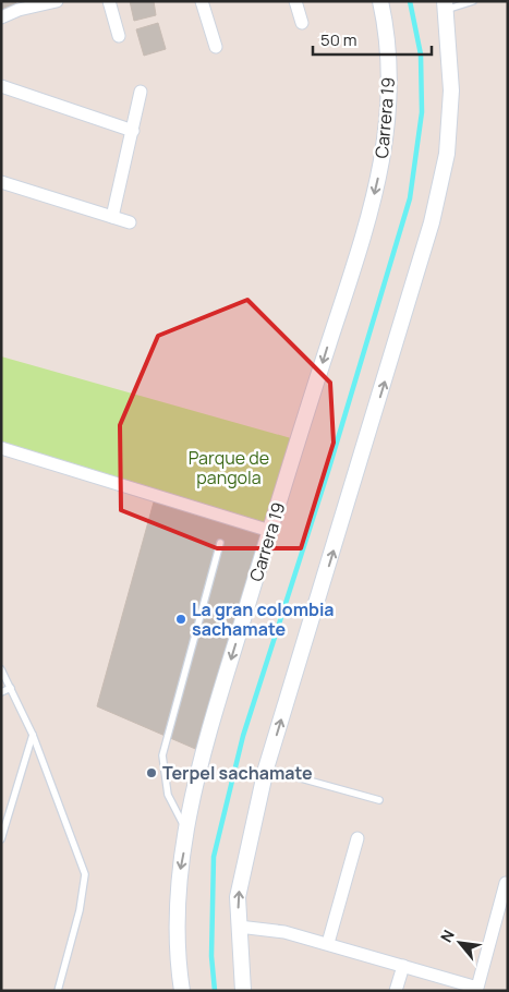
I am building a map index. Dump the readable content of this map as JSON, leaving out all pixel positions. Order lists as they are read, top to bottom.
{
  "streets": {
    "street": ["Carrera 19"]
  },
  "parks": ["Parque de pangola"],
  "places": ["La gran colombia sachamate", "Terpel sachamate"],
  "scale_bar": "50 m",
  "north": "top left"
}
